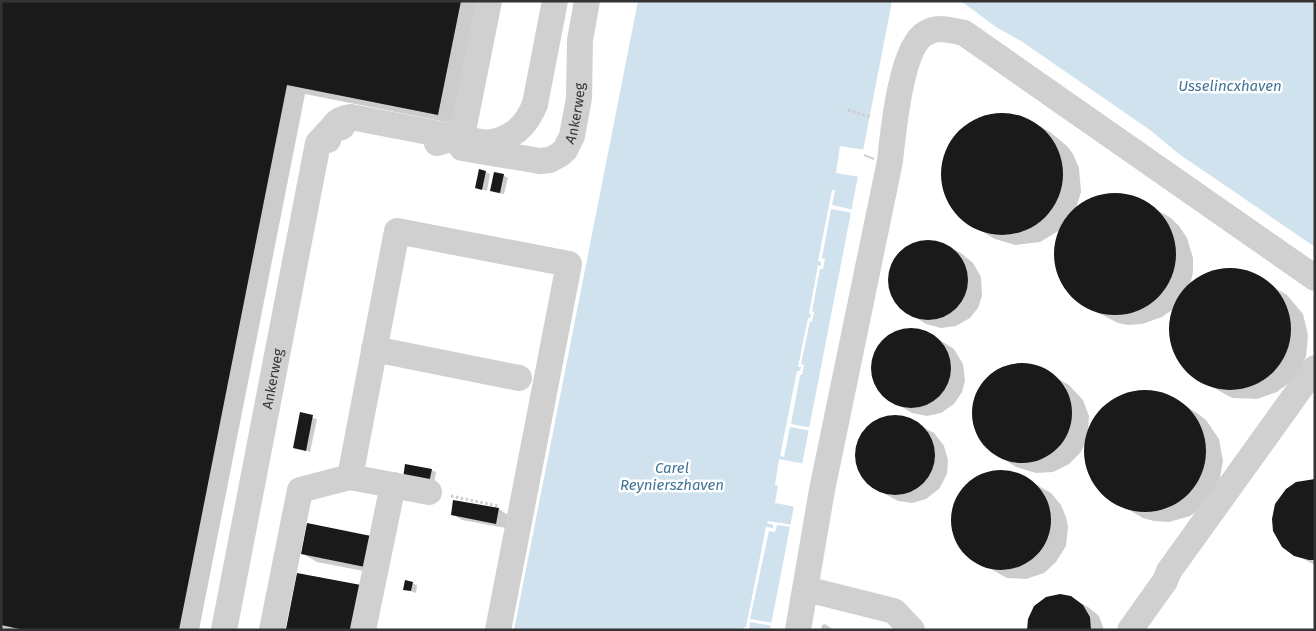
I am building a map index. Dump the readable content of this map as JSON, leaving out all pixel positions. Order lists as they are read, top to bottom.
{
  "streets": {
    "lane": ["Ankerweg"]
  },
  "water": ["Usselincxhaven", "Carel Reynierszhaven"]
}
